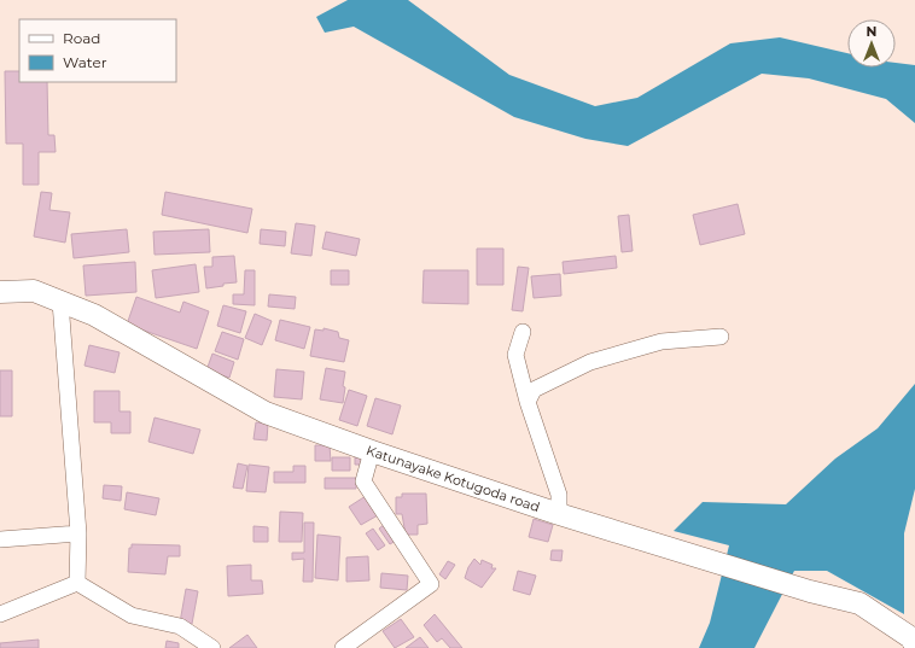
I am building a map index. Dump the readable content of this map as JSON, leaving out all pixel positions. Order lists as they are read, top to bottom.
{
  "streets": {
    "main road": ["Katunayake Kotugoda road"]
  },
  "legend": ["Road", "Water"],
  "north": "top"
}
